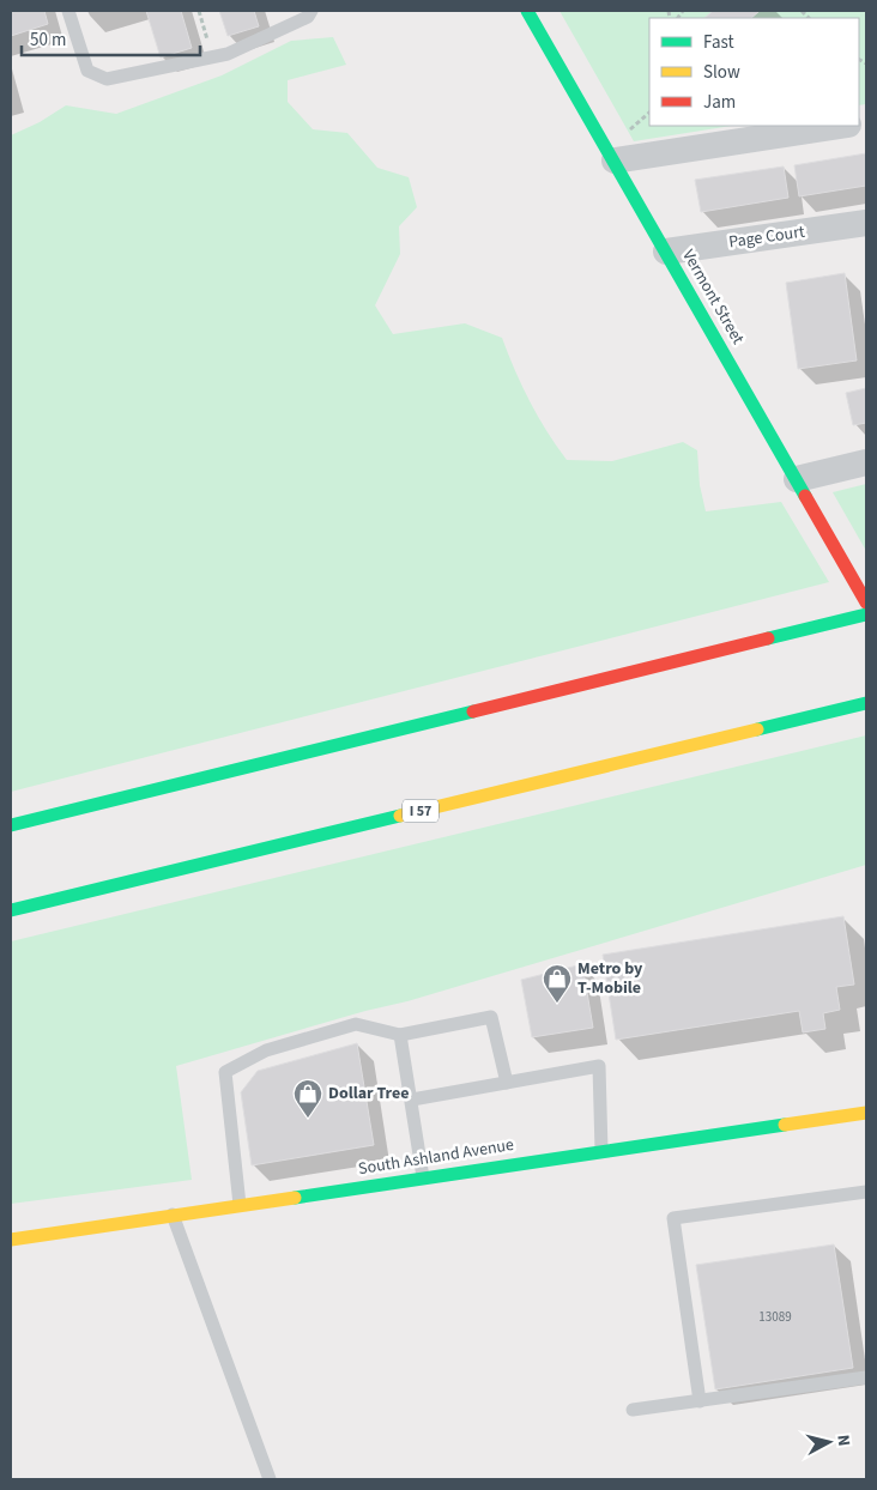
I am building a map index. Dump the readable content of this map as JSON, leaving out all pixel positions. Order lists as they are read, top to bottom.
{
  "streets": {
    "main road": ["Vermont Street", "I 57", "South Ashland Avenue"],
    "street": ["Page Court"]
  },
  "crossings": [
    ["Page Court", "Vermont Street"]
  ],
  "places": {
    "shop": ["Metro by T-Mobile", "Dollar Tree"]
  },
  "house_numbers": ["13089"],
  "legend": ["Fast", "Slow", "Jam"],
  "scale_bar": "50 m",
  "north": "right"
}
